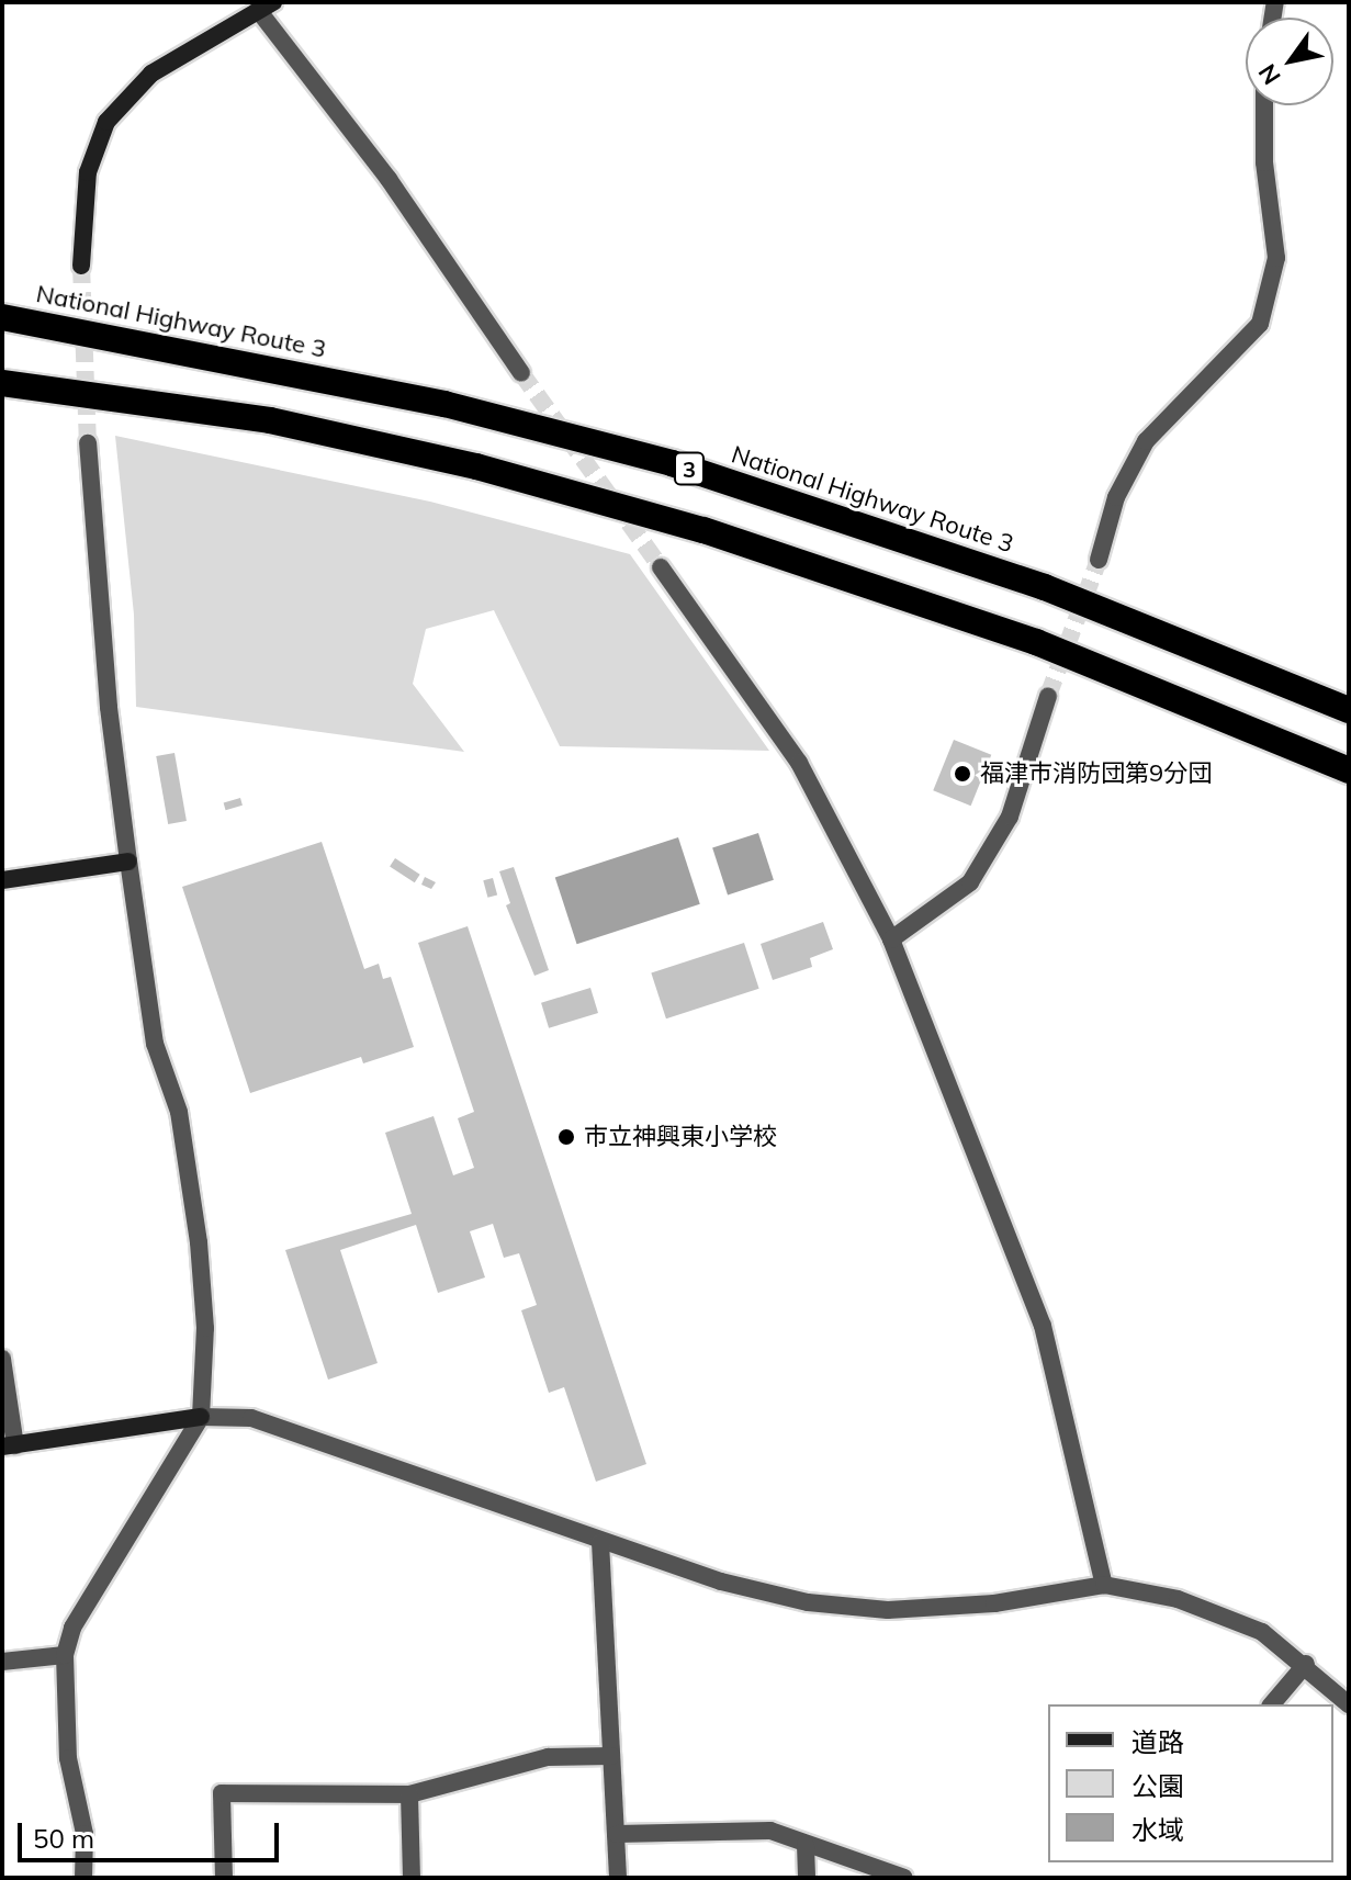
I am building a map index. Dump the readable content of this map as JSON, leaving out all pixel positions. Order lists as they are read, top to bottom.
{
  "streets": {
    "highway": ["National Highway Route 3", "3"]
  },
  "places": ["福津市消防団第9分団", "市立神興東小学校"],
  "legend": ["道路", "公園", "水域"],
  "scale_bar": "50 m",
  "north": "bottom left"
}
